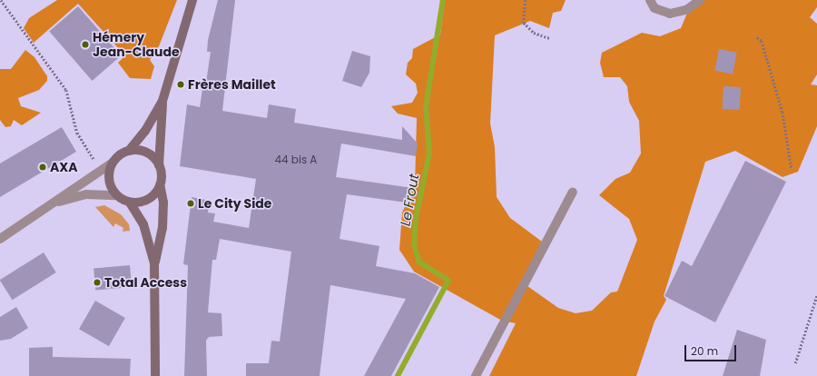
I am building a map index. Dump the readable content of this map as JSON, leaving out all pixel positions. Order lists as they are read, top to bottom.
{
  "water": ["Le Frout"],
  "places": [
    "Hémery Jean-Claude",
    "Frères Maillet",
    "AXA",
    "Le City Side",
    "Total Access"
  ],
  "house_numbers": ["44 bis A"],
  "scale_bar": "20 m"
}
